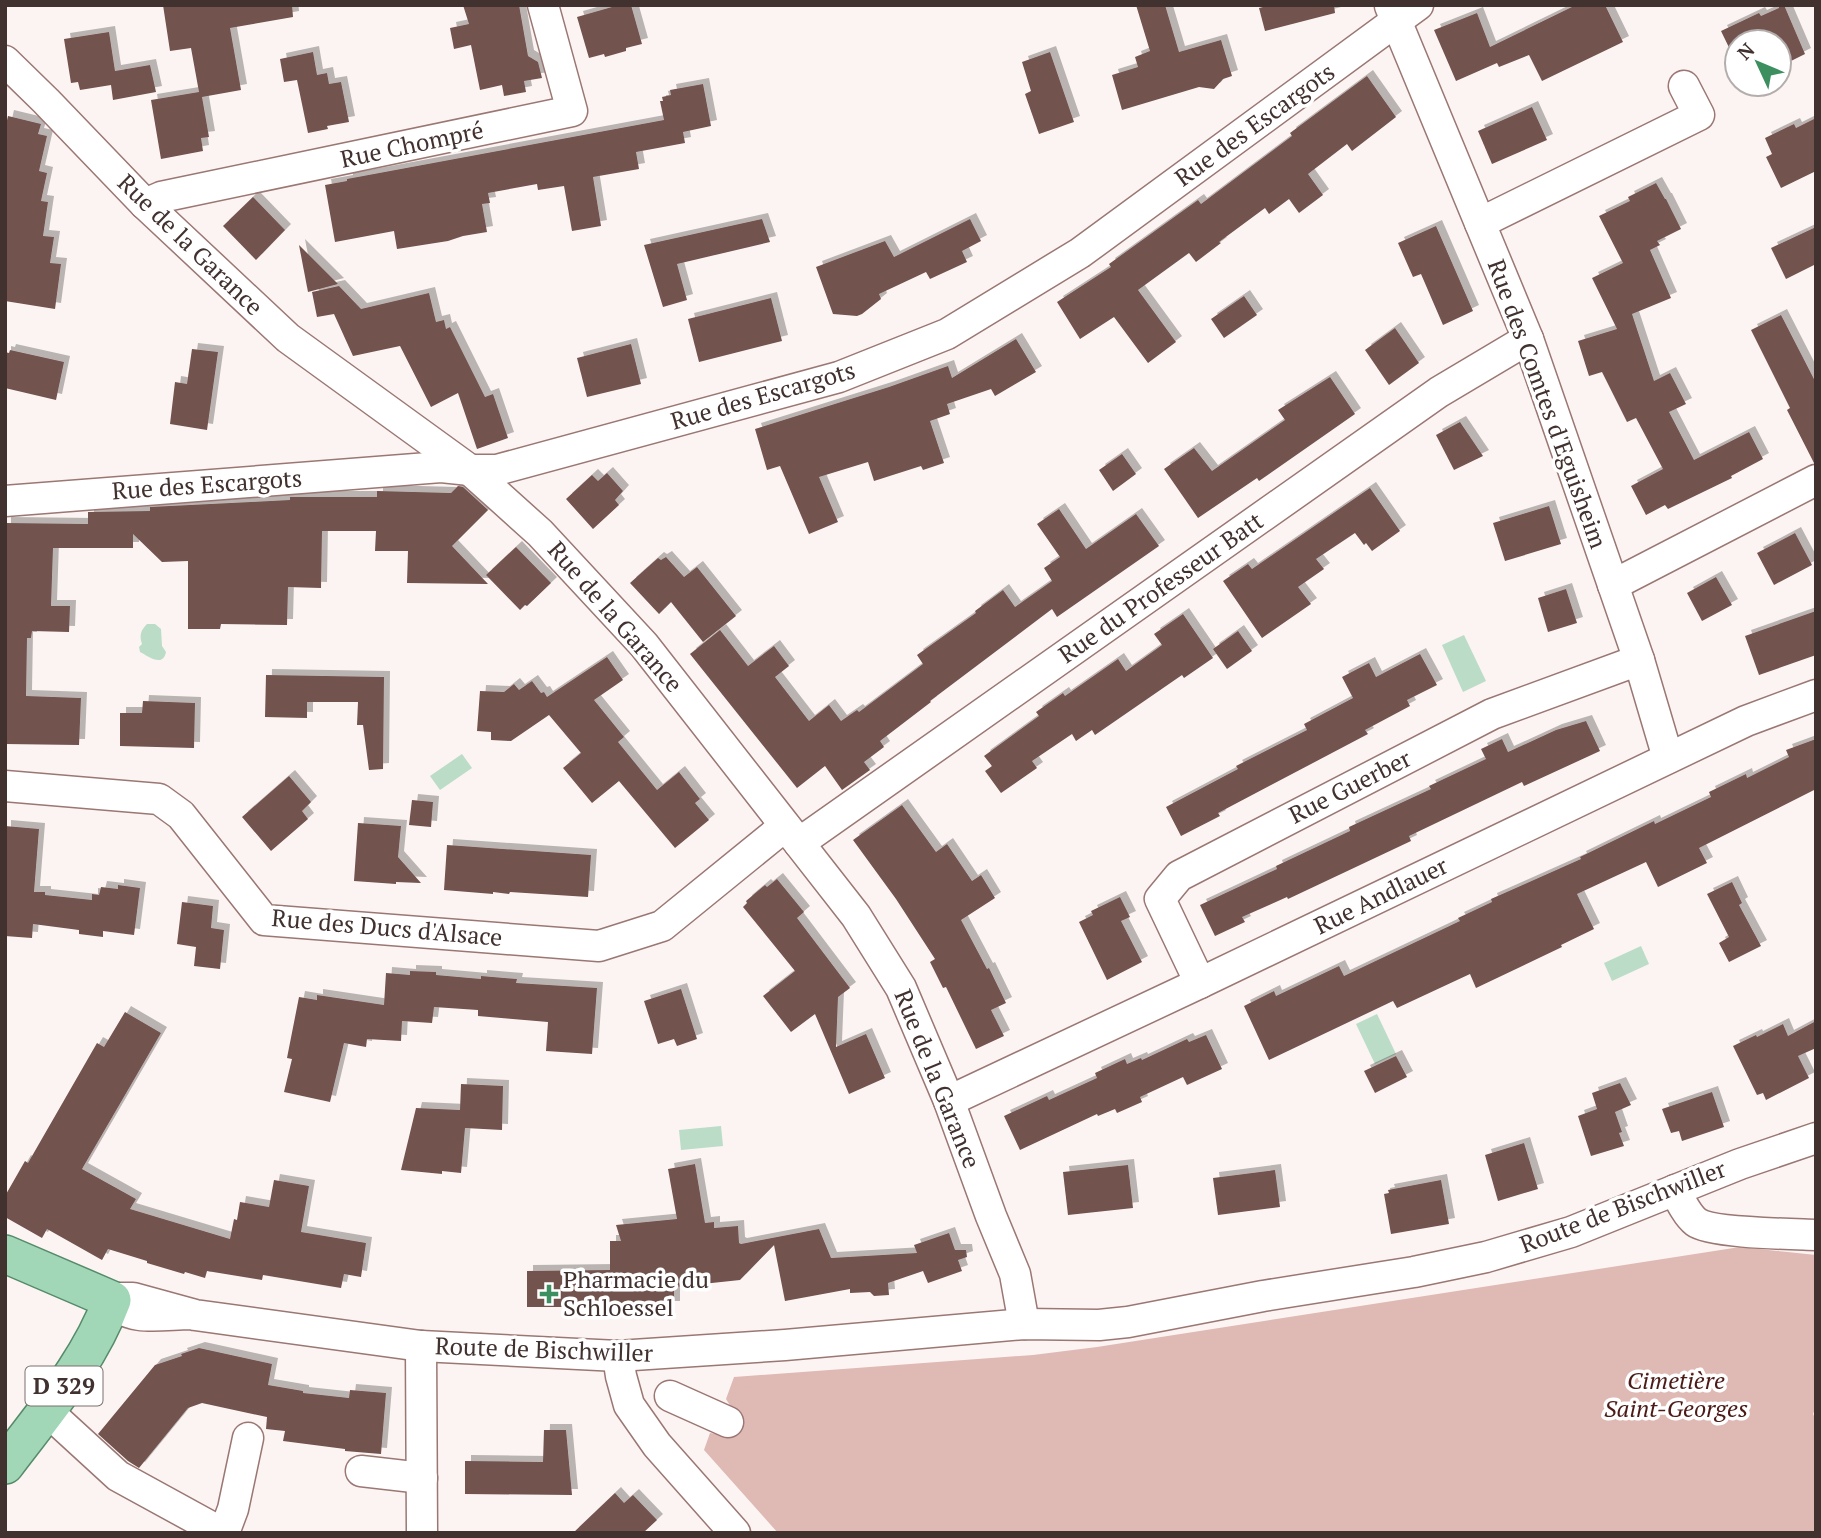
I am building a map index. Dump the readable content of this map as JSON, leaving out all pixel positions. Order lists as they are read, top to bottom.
{
  "streets": {
    "main road": ["Route de Bischwiller", "D 329"],
    "street": [
      "Rue des Escargots",
      "Rue Chompré",
      "Rue de la Garance",
      "Rue des Comtes d'Eguisheim",
      "Rue du Professeur Batt",
      "Rue Guerber",
      "Rue Andlauer",
      "Rue des Ducs d'Alsace"
    ]
  },
  "crossings": [
    ["Rue des Escargots", "Rue de la Garance"],
    ["Rue des Escargots", "Rue des Comtes d'Eguisheim"],
    ["Rue Chompré", "Rue de la Garance"],
    ["Rue de la Garance", "Rue du Professeur Batt"],
    ["Rue de la Garance", "Rue Andlauer"],
    ["Rue de la Garance", "Rue des Ducs d'Alsace"],
    ["Rue de la Garance", "Route de Bischwiller"],
    ["Rue des Comtes d'Eguisheim", "Rue du Professeur Batt"],
    ["Rue des Comtes d'Eguisheim", "Rue Guerber"],
    ["Rue des Comtes d'Eguisheim", "Rue Andlauer"],
    ["Rue du Professeur Batt", "Rue des Ducs d'Alsace"],
    ["Rue Guerber", "Rue Andlauer"],
    ["Route de Bischwiller", "D 329"]
  ],
  "parks": ["Cimetière Saint-Georges"],
  "places": {
    "health": ["Pharmacie du Schloessel"]
  },
  "north": "top left"
}
